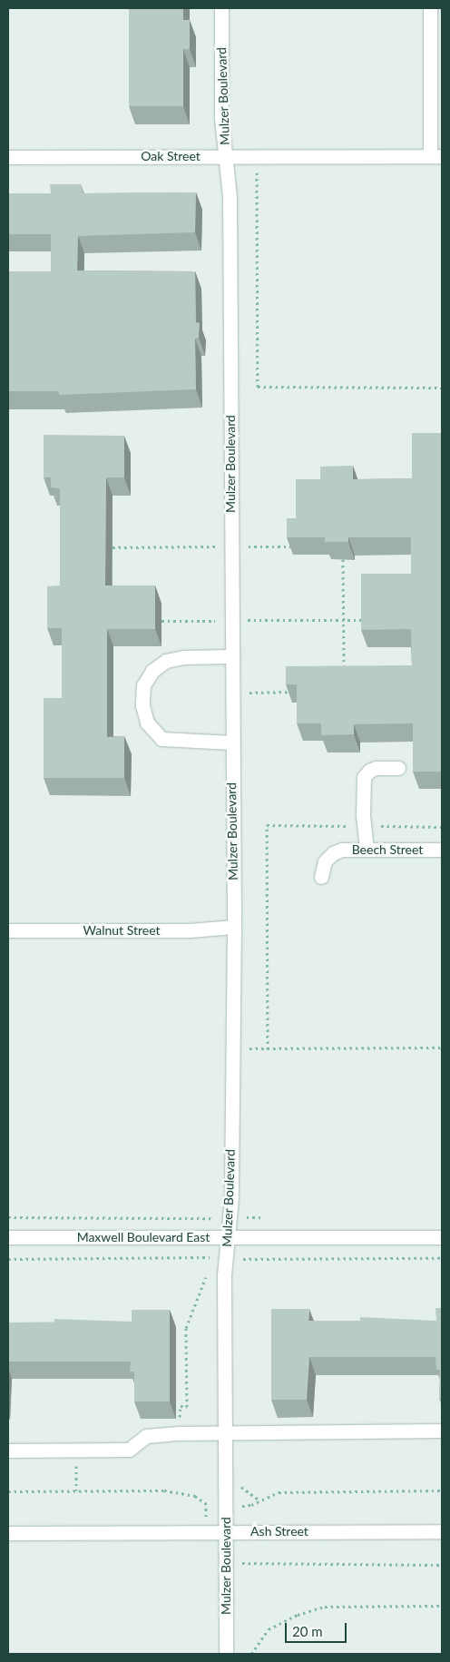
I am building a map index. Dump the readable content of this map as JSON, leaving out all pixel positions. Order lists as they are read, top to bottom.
{
  "streets": {
    "street": [
      "Mulzer Boulevard",
      "Oak Street",
      "Beech Street",
      "Walnut Street",
      "Maxwell Boulevard East",
      "Ash Street"
    ]
  },
  "crossings": [
    ["Mulzer Boulevard", "Oak Street"],
    ["Mulzer Boulevard", "Walnut Street"],
    ["Mulzer Boulevard", "Maxwell Boulevard East"],
    ["Mulzer Boulevard", "Ash Street"]
  ],
  "scale_bar": "20 m"
}
